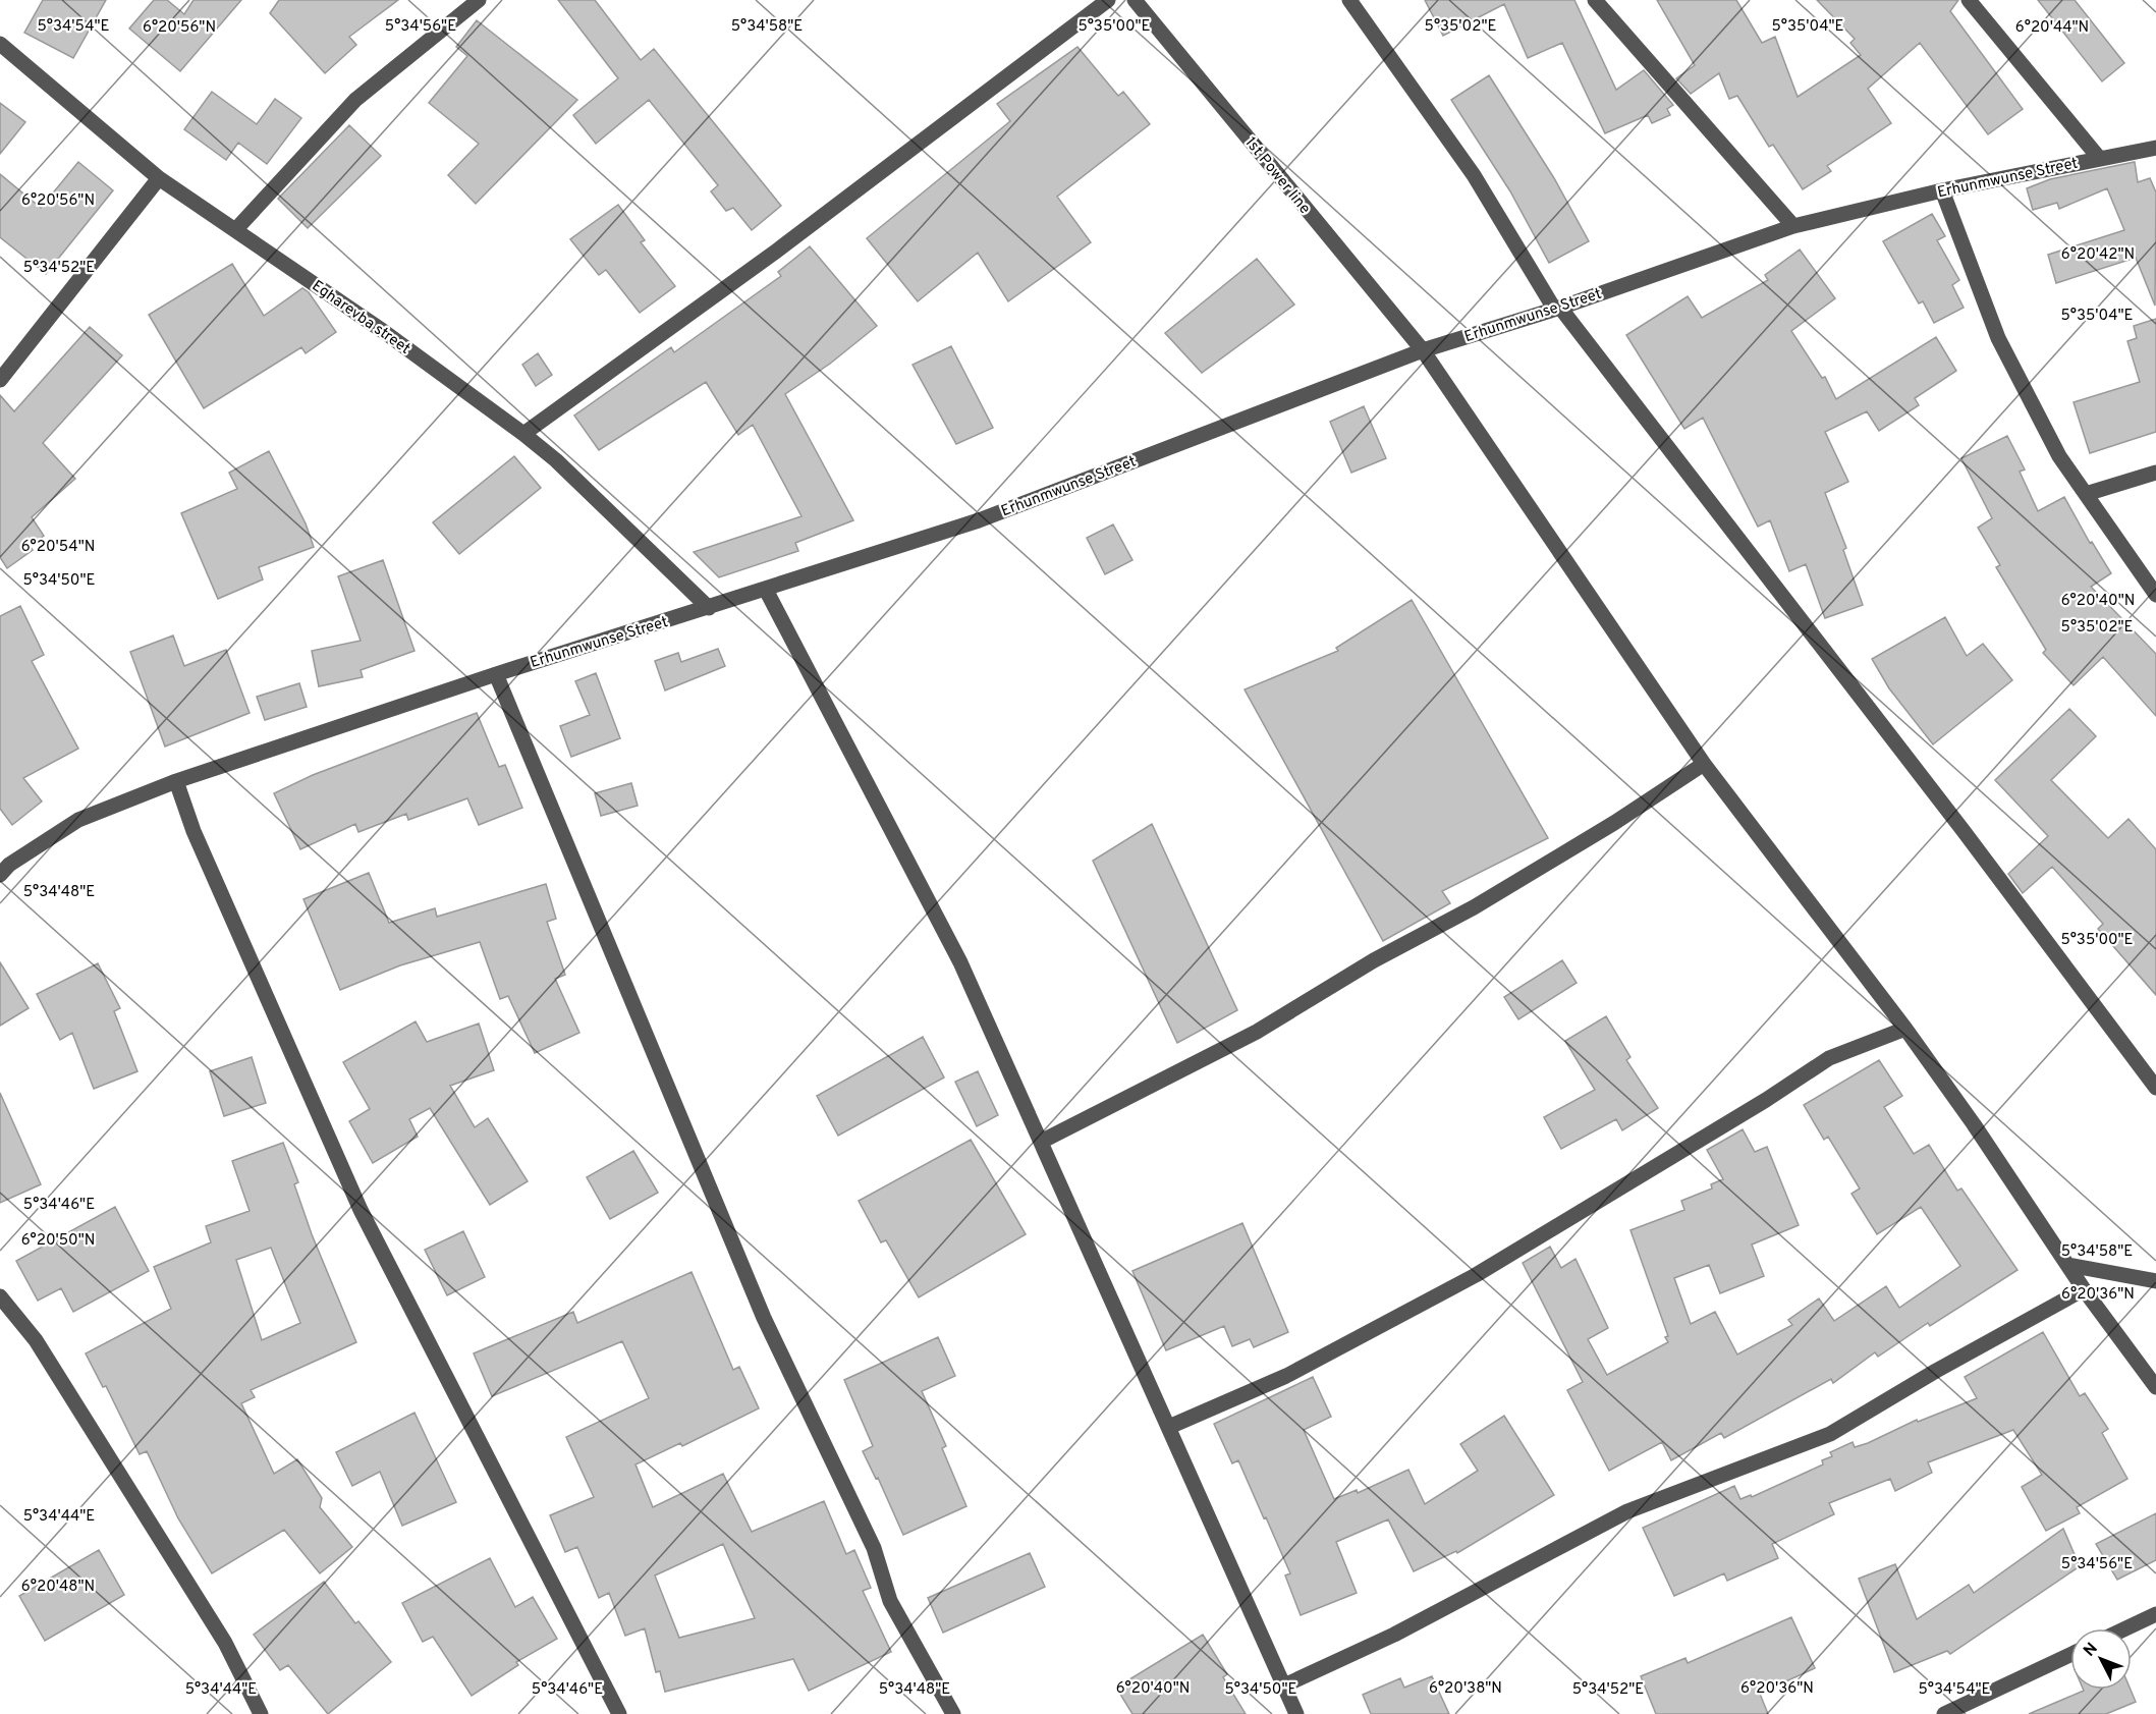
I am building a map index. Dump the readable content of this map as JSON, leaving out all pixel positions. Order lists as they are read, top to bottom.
{
  "streets": {
    "street": ["1st Power line", "Erhunmwunse Street", "Egharevba street"]
  },
  "crossings": [
    ["1st Power line", "Erhunmwunse Street"],
    ["Erhunmwunse Street", "Egharevba street"]
  ],
  "north": "top left",
  "coordinates": [
    "5°34'54\"E",
    "5°34'56\"E",
    "5°34'58\"E",
    "5°35'00\"E",
    "5°35'02\"E",
    "5°35'04\"E",
    "6°20'56\"N",
    "6°20'44\"N",
    "6°20'42\"N",
    "5°34'52\"E",
    "6°20'54\"N",
    "5°34'50\"E",
    "6°20'40\"N",
    "5°34'48\"E",
    "5°34'46\"E",
    "6°20'50\"N",
    "6°20'36\"N",
    "5°34'44\"E",
    "6°20'48\"N",
    "6°20'38\"N"
  ]
}
